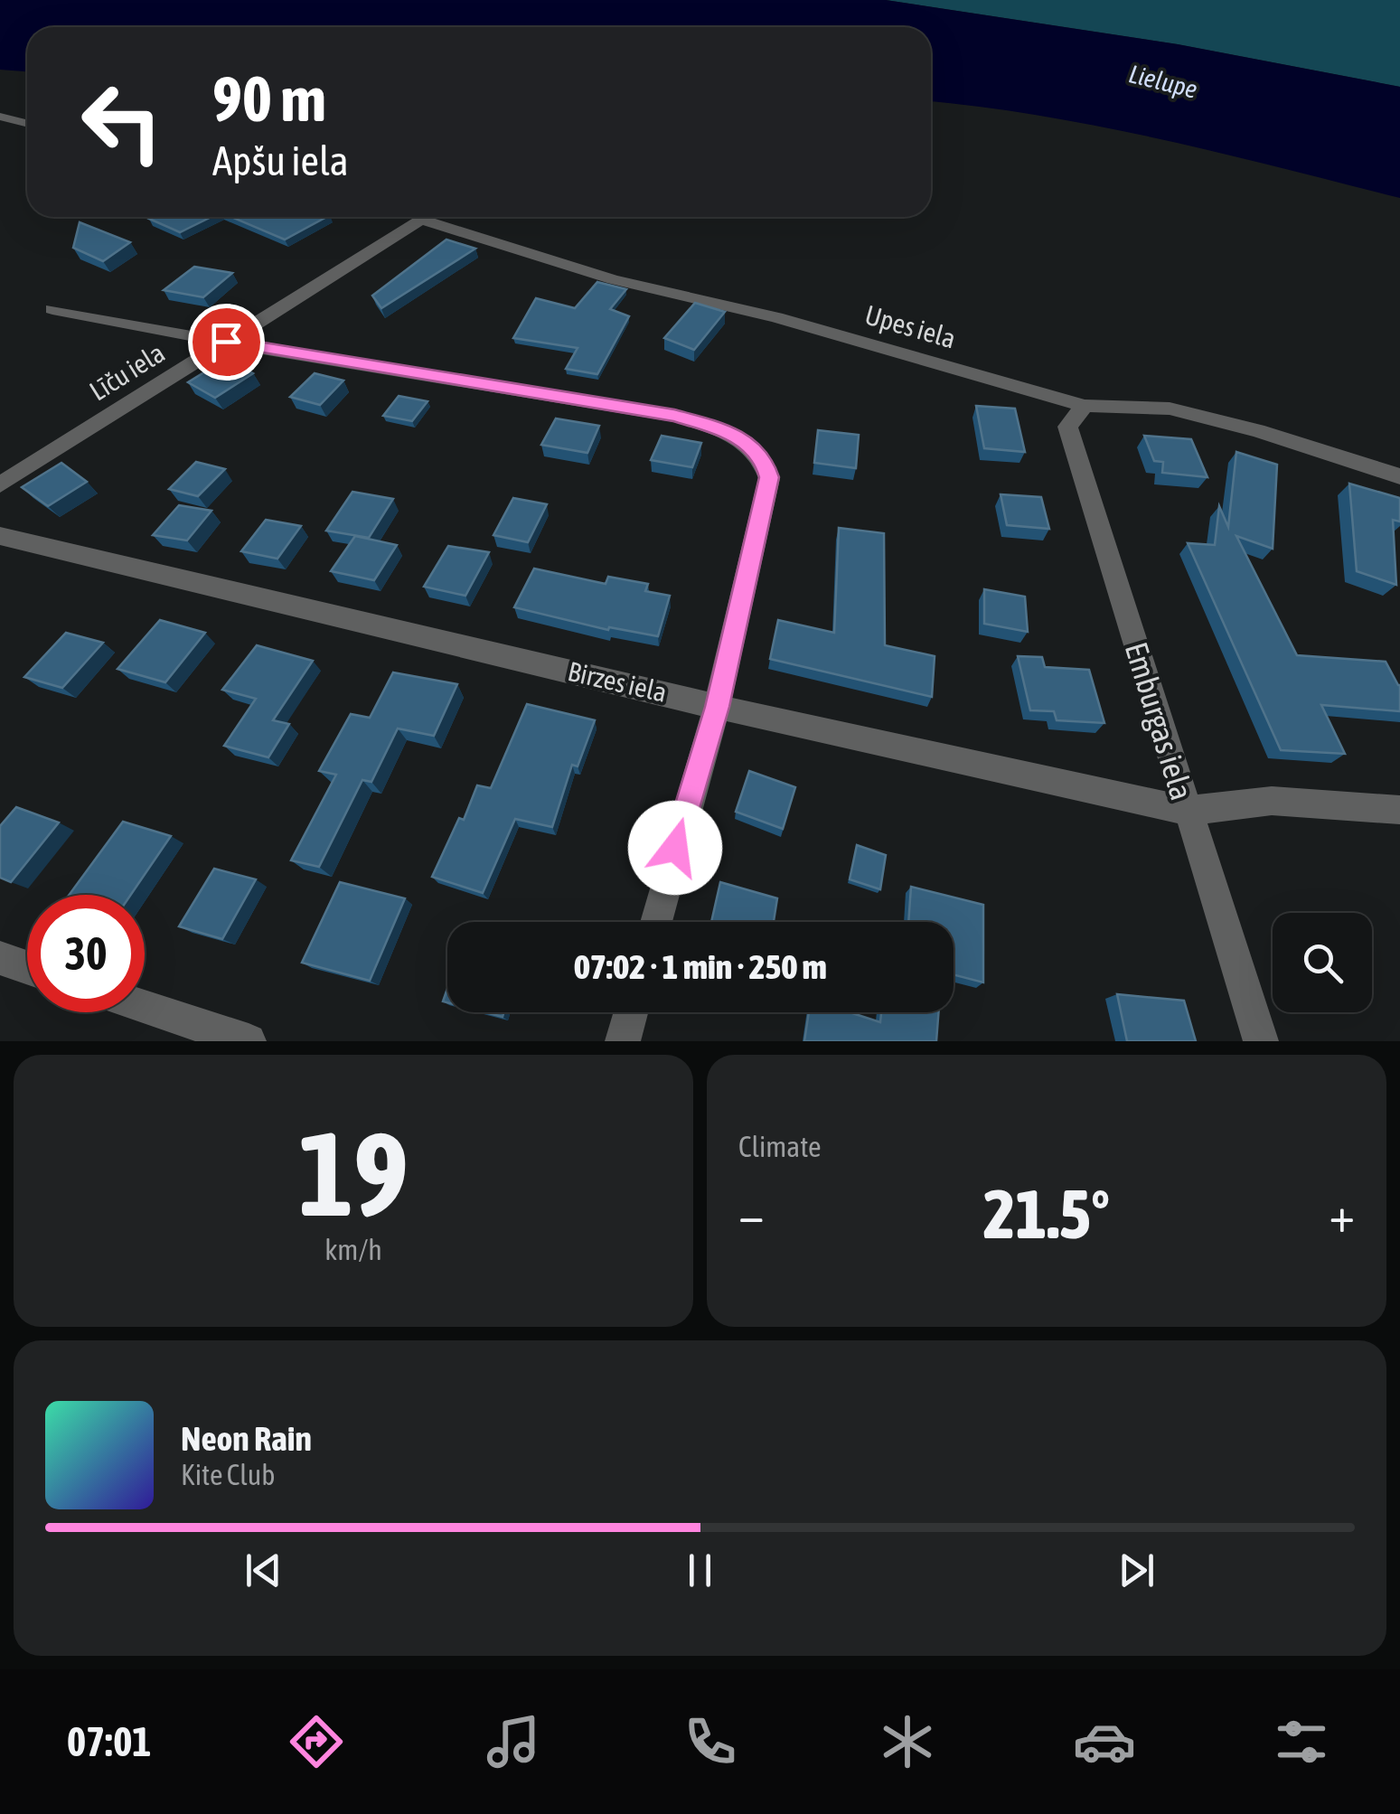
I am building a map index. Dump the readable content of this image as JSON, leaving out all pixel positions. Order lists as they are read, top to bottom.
{
  "streets": {
    "street": [
      "Upes iela",
      "Līču iela",
      "Birzes iela",
      "Emburgas iela"
    ]
  },
  "crossings": [
    ["Upes iela", "Emburgas iela"],
    ["Birzes iela", "Emburgas iela"]
  ],
  "water": ["Lielupe"],
  "page": {
    "turn": ["90 m", "Apšu iela"],
    "limit": "30",
    "trip": "07:02 · 1 min · 250 m",
    "tile": [
      ["19", "km/h"],
      "Climate"
    ],
    "heat": ["−", "21.5°", "+"],
    "song": ["Neon Rain", "Kite Club"],
    "tabs": "07:01"
  }
}
